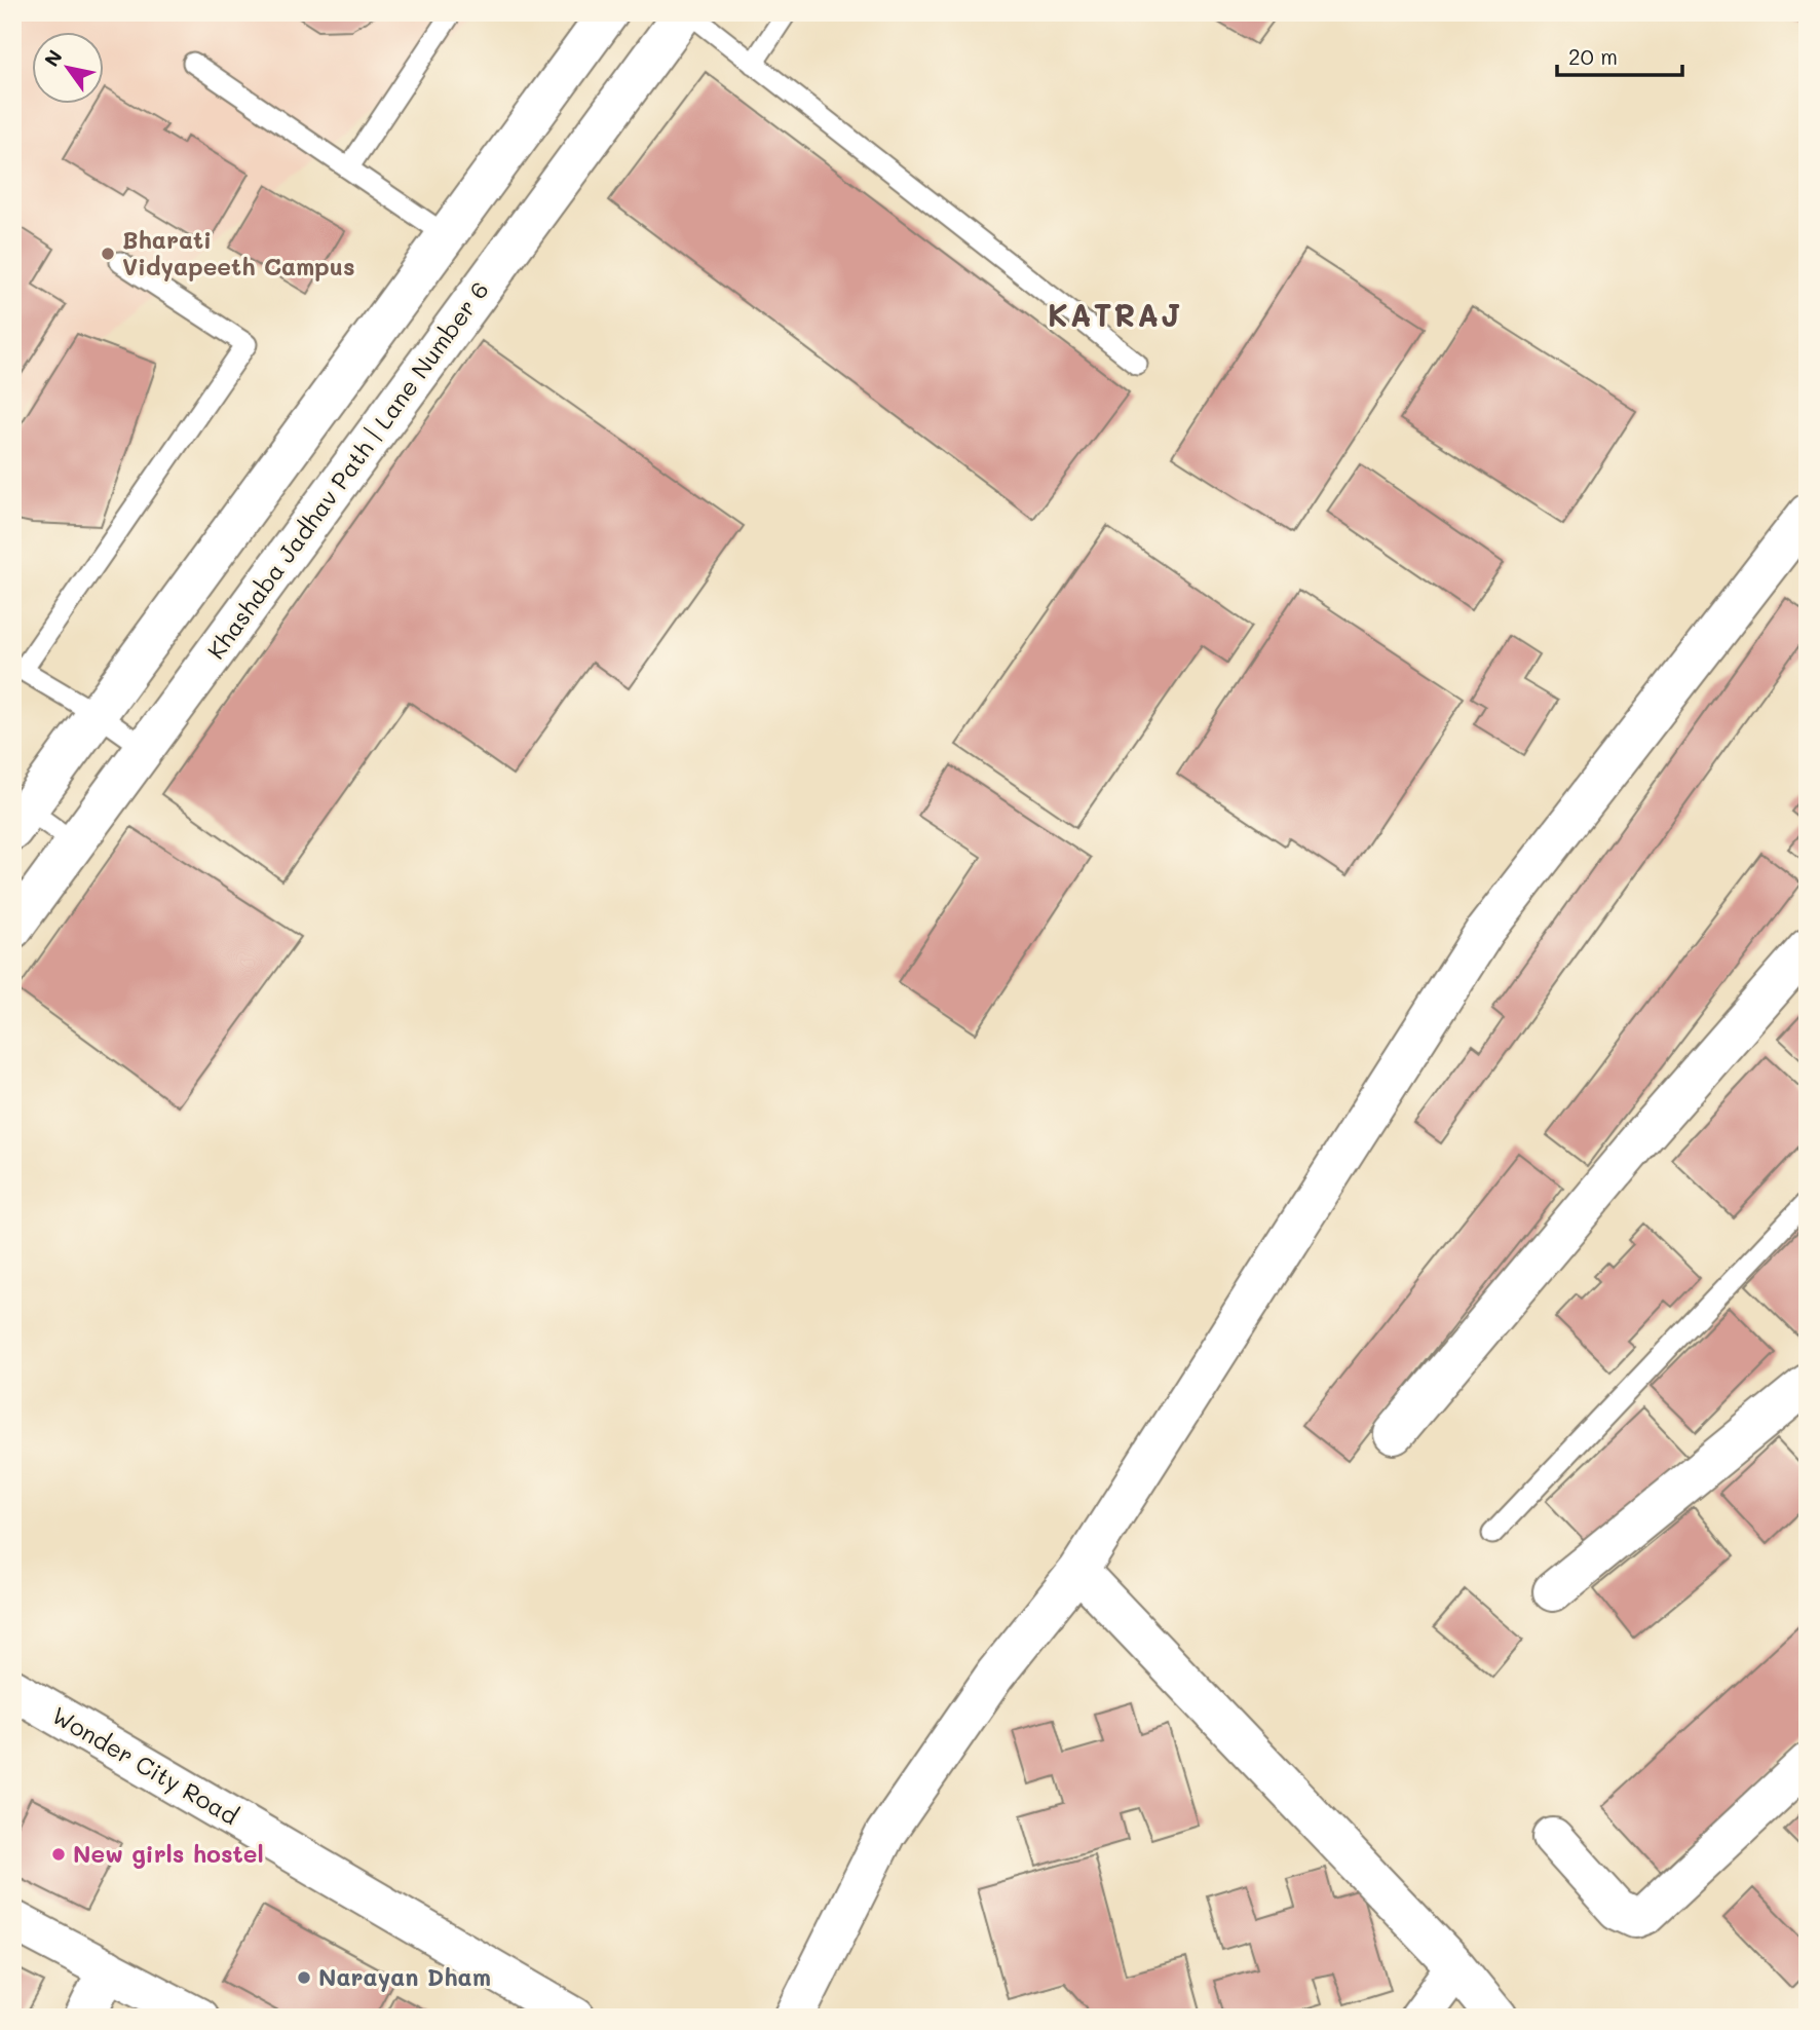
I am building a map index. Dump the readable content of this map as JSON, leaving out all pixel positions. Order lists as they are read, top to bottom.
{
  "streets": {
    "street": ["Khashaba Jadhav Path | Lane Number 6", "Wonder City Road"]
  },
  "districts": ["KATRAJ"],
  "places": ["Bharati Vidyapeeth Campus", "New girls hostel", "Narayan Dham"],
  "scale_bar": "20 m",
  "north": "top left"
}
